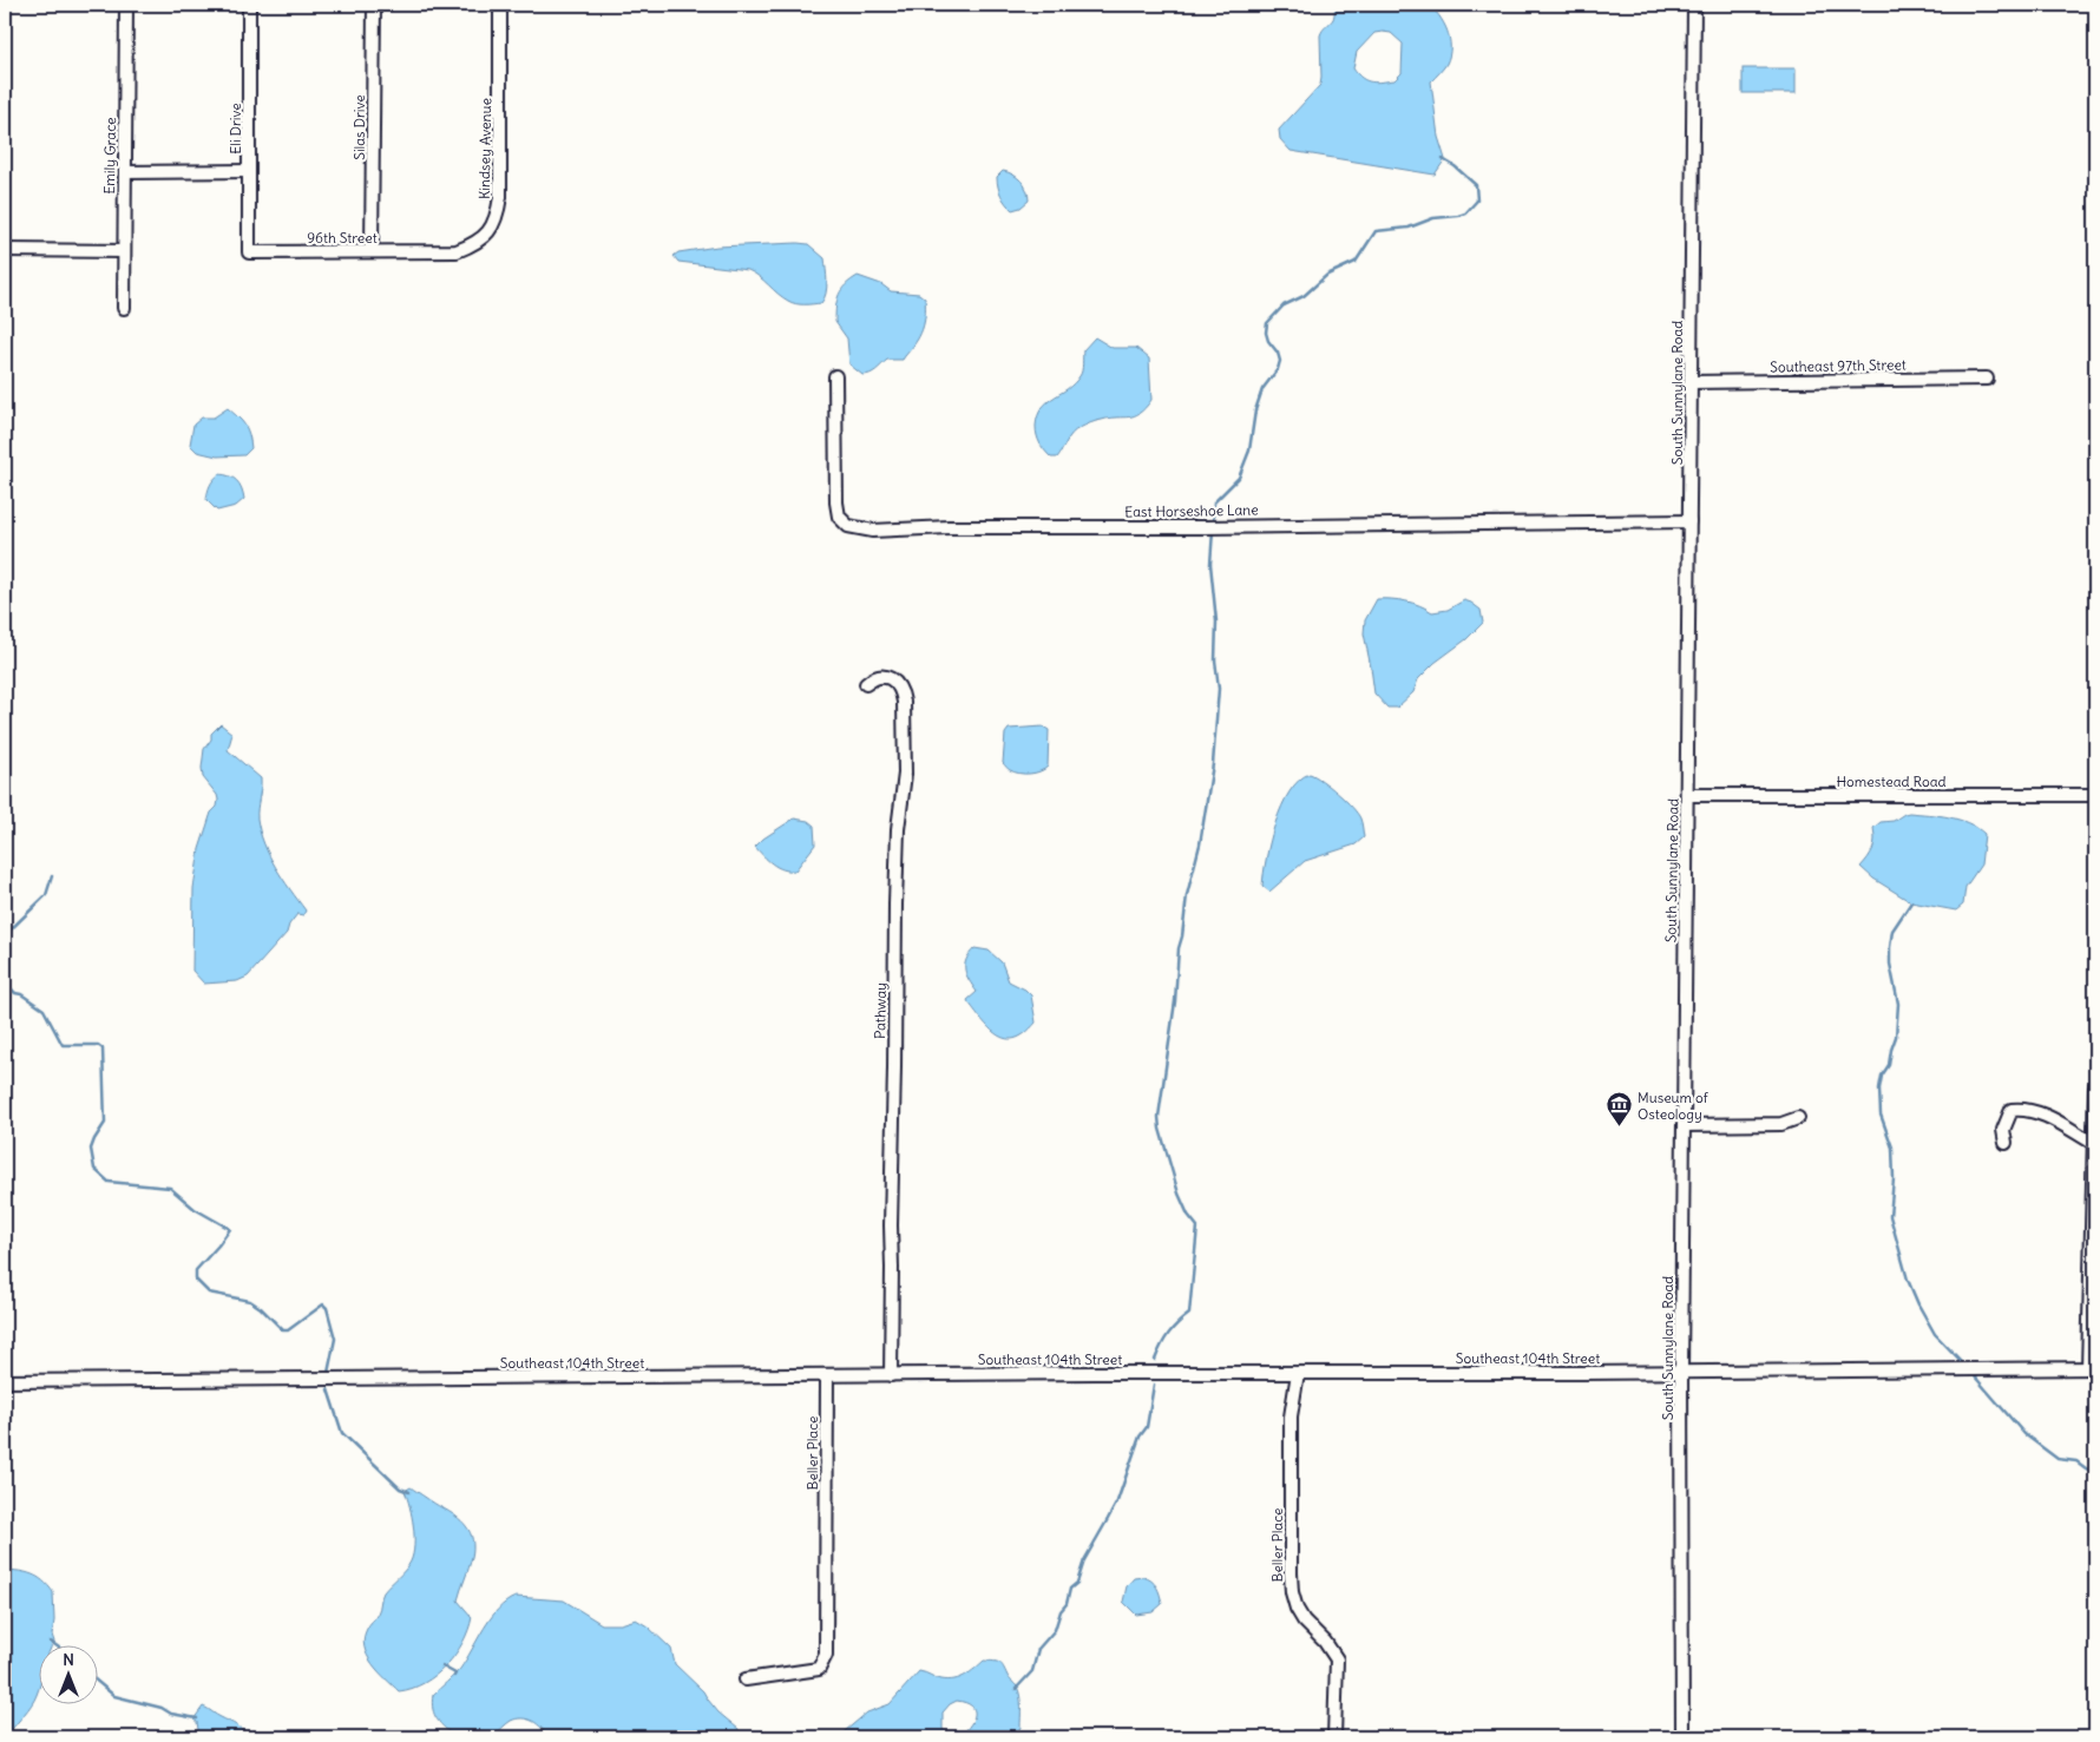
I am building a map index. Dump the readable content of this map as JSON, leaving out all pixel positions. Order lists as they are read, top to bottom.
{
  "streets": {
    "street": [
      "Silas Drive",
      "Eli Drive",
      "Kindsey Avenue",
      "Emily Grace",
      "96th Street",
      "Southeast 97th Street",
      "South Sunnylane Road",
      "East Horseshoe Lane",
      "Homestead Road",
      "Pathway",
      "Southeast 104th Street",
      "Beller Place"
    ]
  },
  "crossings": [
    ["Silas Drive", "96th Street"],
    ["Eli Drive", "96th Street"],
    ["Kindsey Avenue", "96th Street"],
    ["Southeast 97th Street", "South Sunnylane Road"],
    ["South Sunnylane Road", "East Horseshoe Lane"],
    ["South Sunnylane Road", "Homestead Road"],
    ["South Sunnylane Road", "Southeast 104th Street"],
    ["Pathway", "Southeast 104th Street"],
    ["Southeast 104th Street", "Beller Place"]
  ],
  "places": {
    "museum": ["Museum of Osteology"]
  },
  "north": "top"
}
